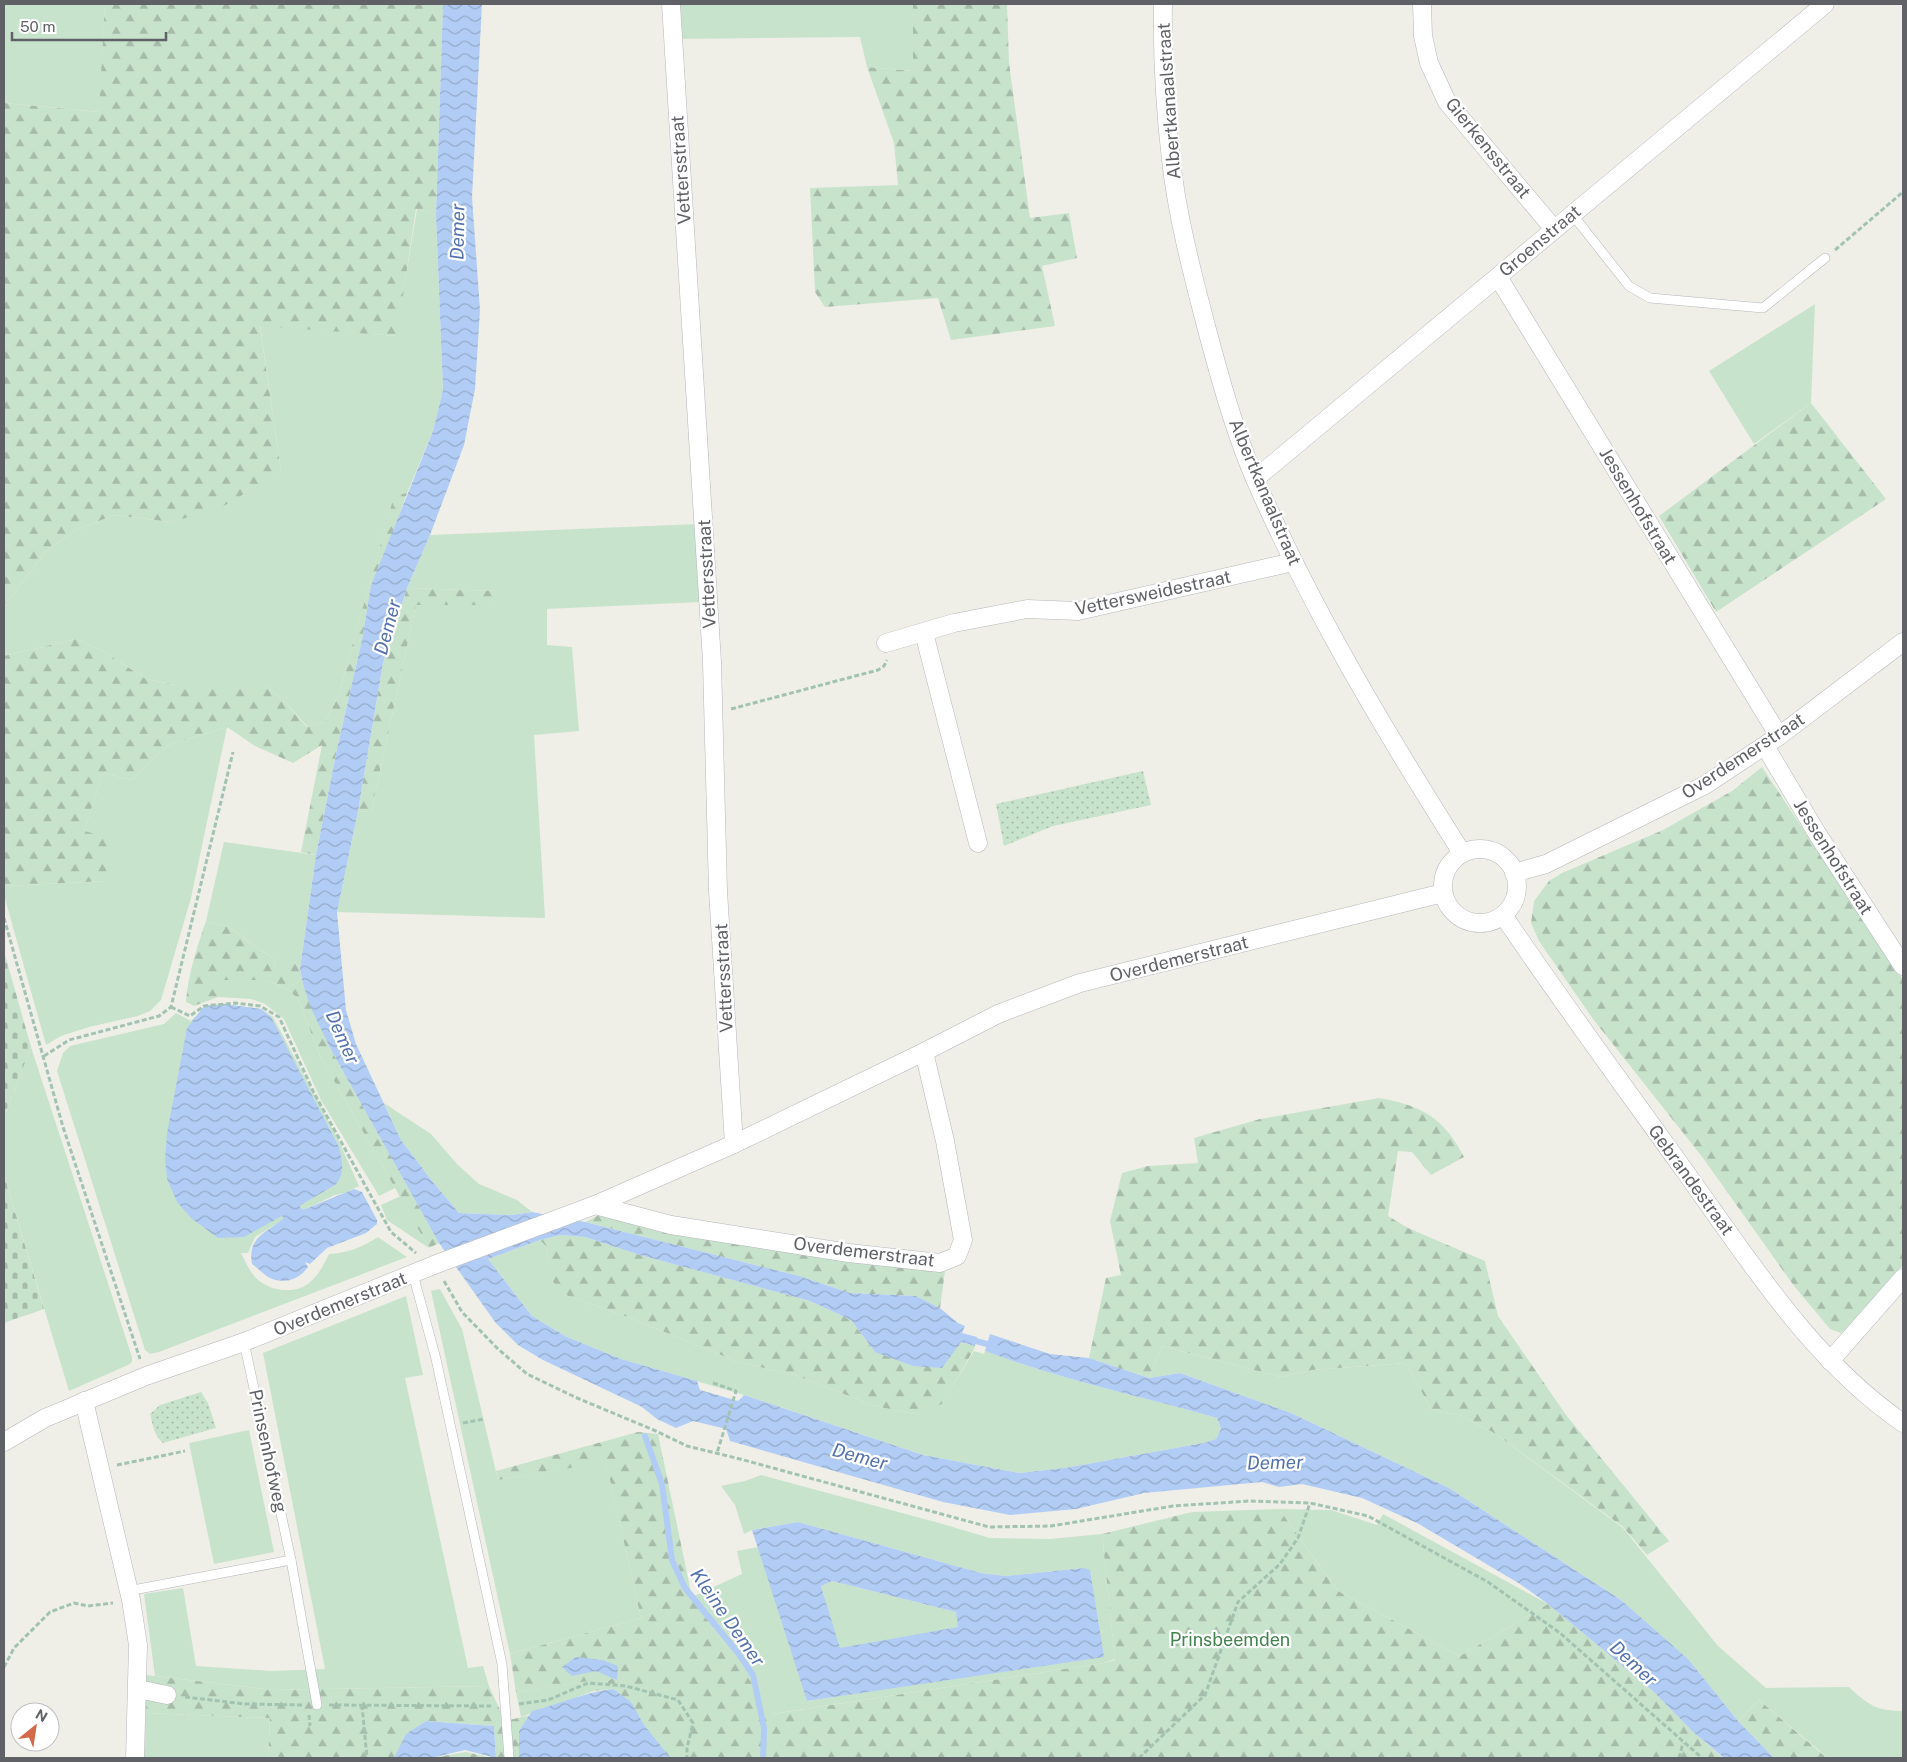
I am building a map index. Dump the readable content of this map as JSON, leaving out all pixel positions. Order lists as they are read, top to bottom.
{
  "streets": {
    "street": [
      "Albertkanaalstraat",
      "Gierkensstraat",
      "Vettersstraat",
      "Groenstraat",
      "Jessenhofstraat",
      "Vettersweidestraat",
      "Overdemerstraat",
      "Gebrandestraat"
    ],
    "lane": ["Prinsenhofweg"]
  },
  "crossings": [
    ["Albertkanaalstraat", "Groenstraat"],
    ["Albertkanaalstraat", "Vettersweidestraat"],
    ["Albertkanaalstraat", "Overdemerstraat"],
    ["Albertkanaalstraat", "Gebrandestraat"],
    ["Gierkensstraat", "Groenstraat"],
    ["Vettersstraat", "Overdemerstraat"],
    ["Groenstraat", "Jessenhofstraat"],
    ["Jessenhofstraat", "Overdemerstraat"],
    ["Overdemerstraat", "Gebrandestraat"],
    ["Overdemerstraat", "Prinsenhofweg"]
  ],
  "water": ["Demer", "Kleine Demer"],
  "parks": ["Prinsbeemden"],
  "scale_bar": "50 m",
  "north": "top right"
}
